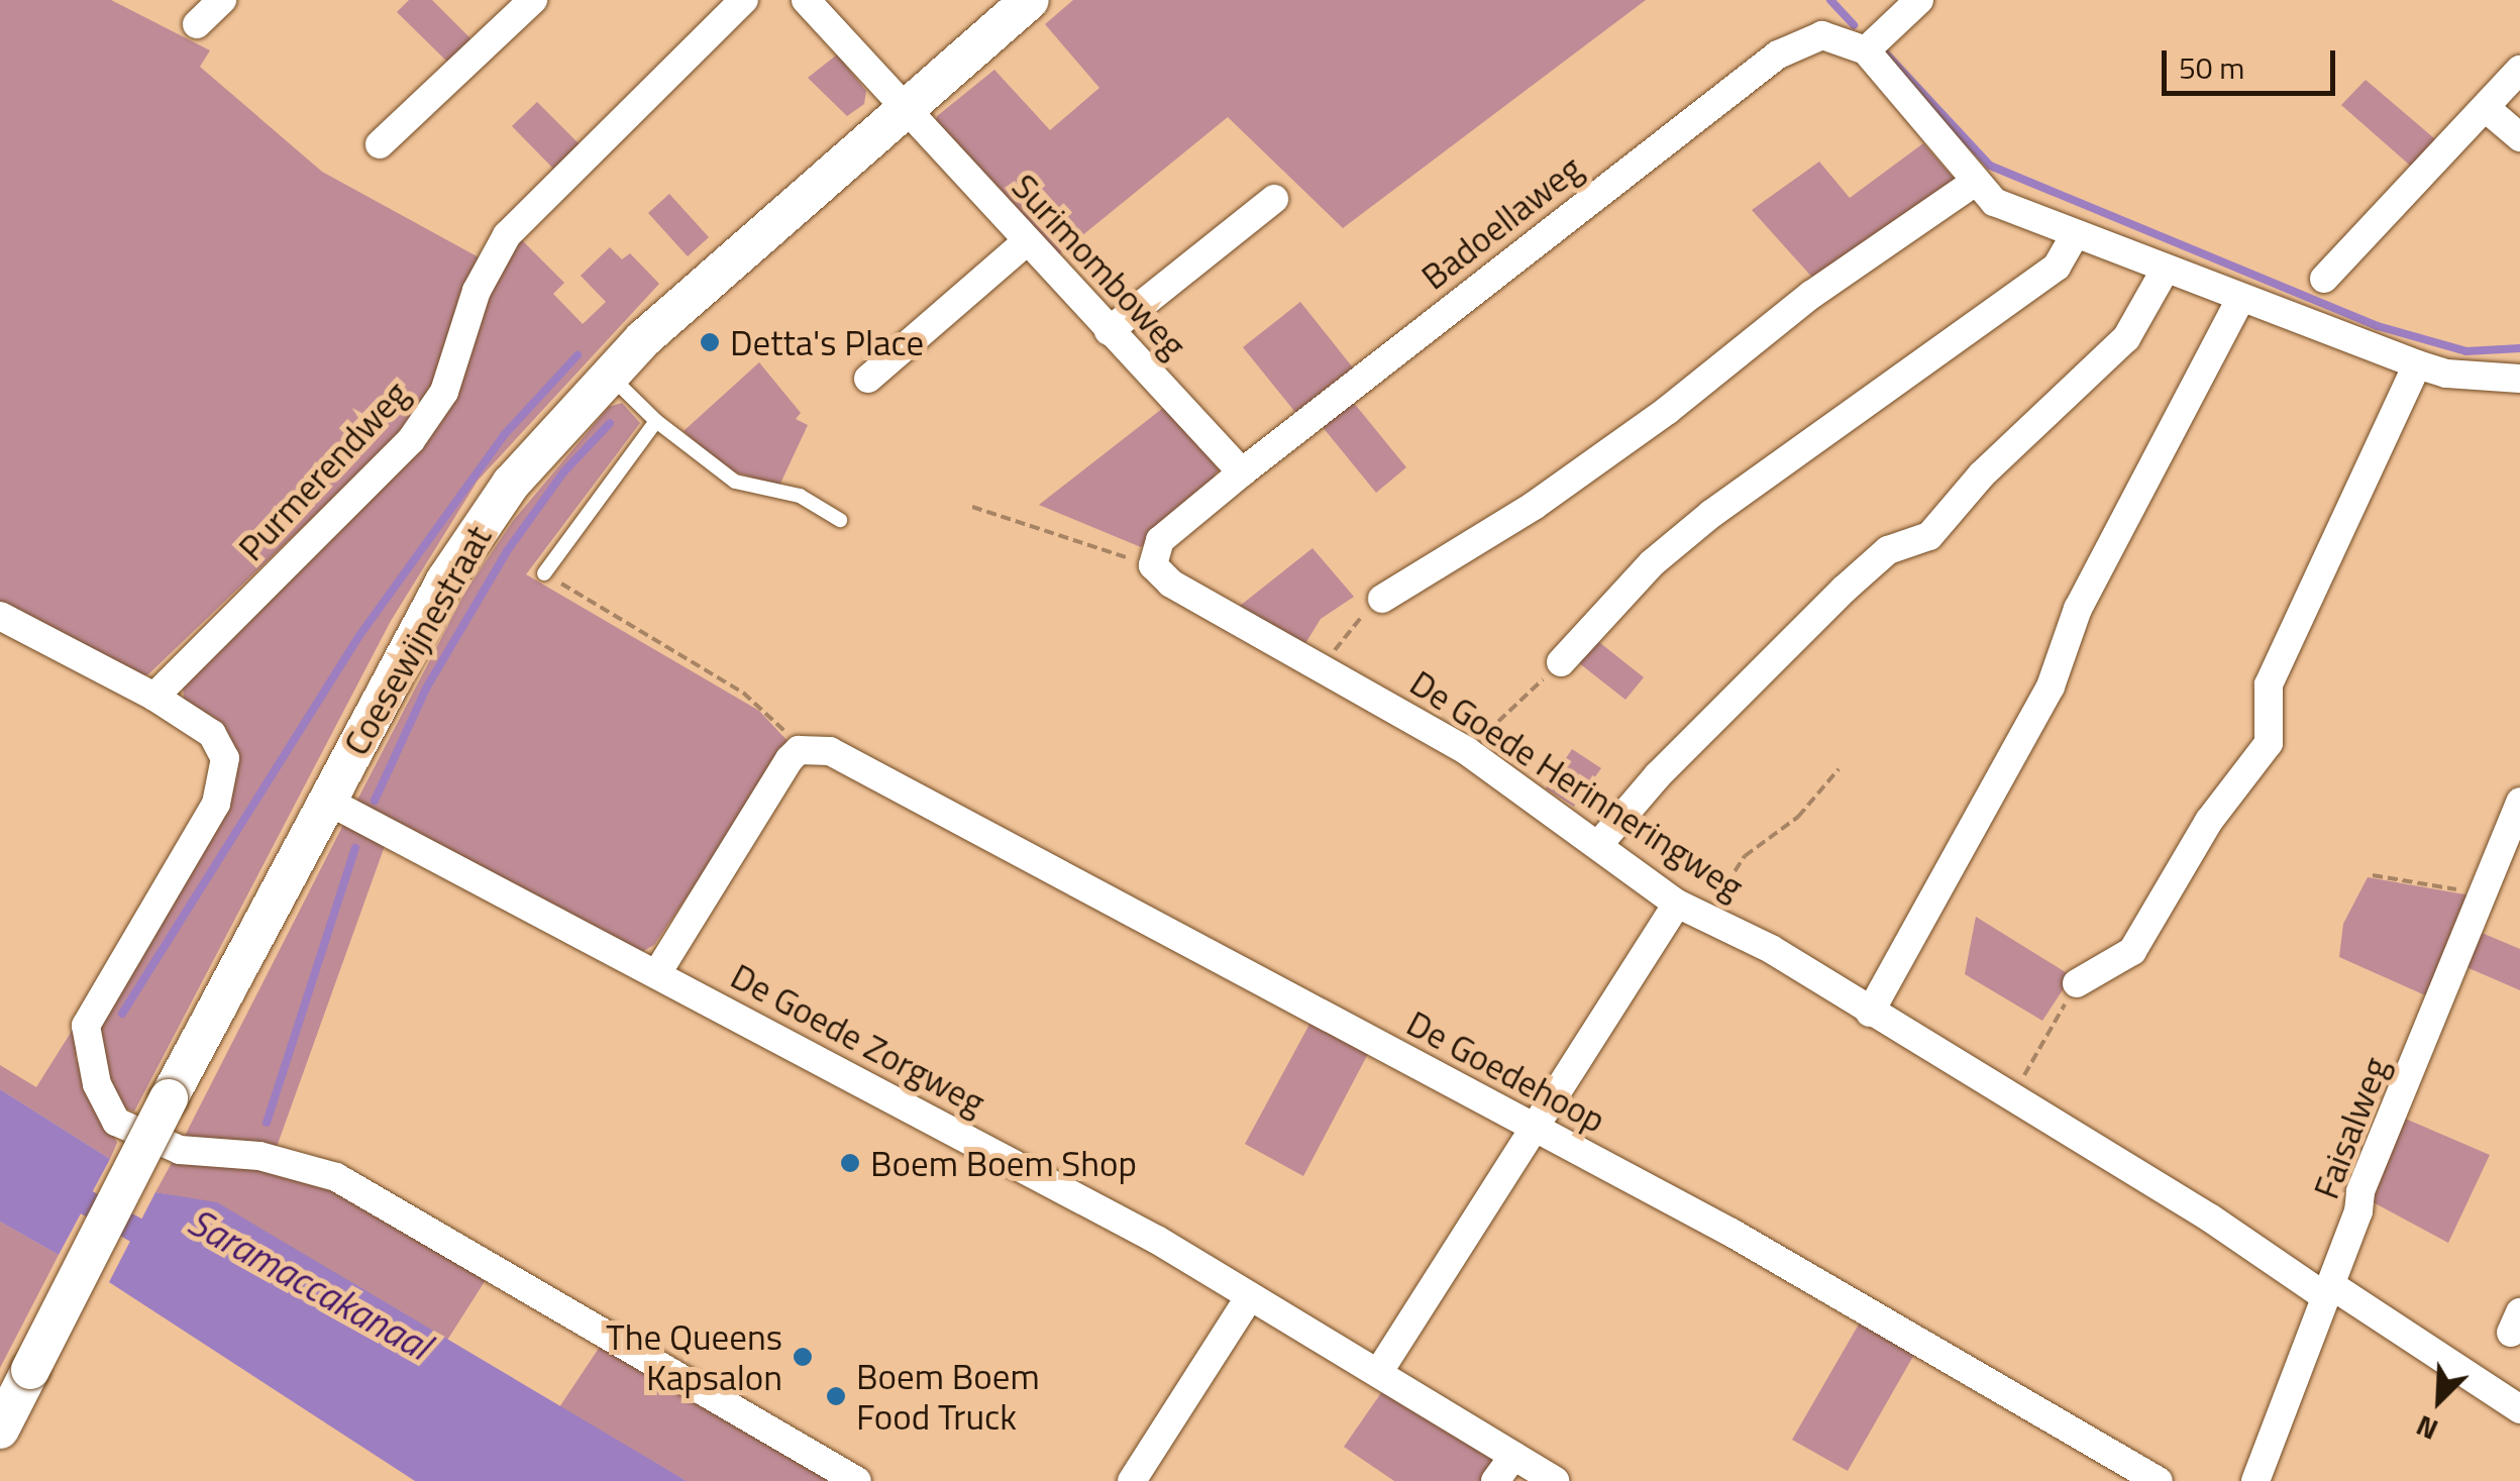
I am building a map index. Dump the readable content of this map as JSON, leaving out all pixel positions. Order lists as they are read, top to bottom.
{
  "streets": {
    "main road": ["Coesewijnestraat"],
    "street": [
      "Badoellaweg",
      "Surimomboweg",
      "Purmerendweg",
      "De Goede Herinneringweg",
      "De Goede Zorgweg",
      "De Goedehoop",
      "Faisalweg"
    ]
  },
  "crossings": [
    ["Badoellaweg", "Surimomboweg"],
    ["Badoellaweg", "De Goede Herinneringweg"],
    ["Surimomboweg", "Coesewijnestraat"],
    ["Coesewijnestraat", "De Goede Zorgweg"],
    ["De Goede Herinneringweg", "Faisalweg"]
  ],
  "water": ["Saramaccakanaal"],
  "places": [
    "Detta's Place",
    "Boem Boem Shop",
    "The Queens Kapsalon",
    "Boem Boem Food Truck"
  ],
  "scale_bar": "50 m",
  "north": "bottom left"
}
